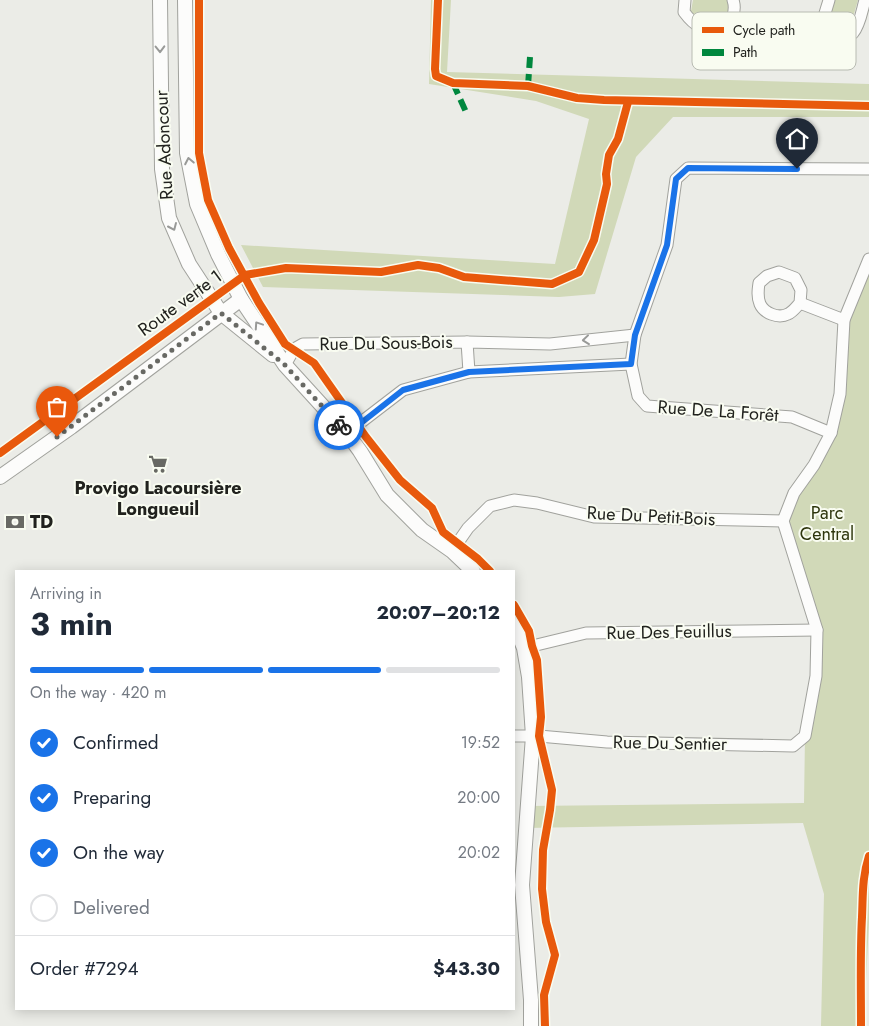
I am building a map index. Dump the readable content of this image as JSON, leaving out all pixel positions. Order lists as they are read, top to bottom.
{
  "streets": {
    "street": [
      "Rue Adoncour",
      "Rue Du Sous-Bois",
      "Rue De La Forêt",
      "Rue Du Petit-Bois",
      "Rue Des Feuillus",
      "Rue Du Sentier"
    ],
    "cycle path": ["Route verte 1"]
  },
  "crossings": [
    ["Rue Adoncour", "Rue Du Sous-Bois"],
    ["Rue Adoncour", "Rue Du Petit-Bois"],
    ["Rue Du Sous-Bois", "Rue De La Forêt"],
    ["Rue Des Feuillus", "Rue Du Sentier"]
  ],
  "parks": ["Parc Central"],
  "places": {
    "supermarket": ["Provigo Lacoursière Longueuil"],
    "bank": ["TD"]
  },
  "legend": ["Cycle path", "Path"],
  "page": {
    "heading": ["3 min", "Arriving in", "20:07–20:12"],
    "panel": ["Order #7294", "$43.30"],
    "bar": "On the way · 420 m",
    "list": [
      ["Confirmed", "19:52"],
      ["Preparing", "20:00"],
      ["On the way", "20:02"],
      "Delivered"
    ]
  }
}
